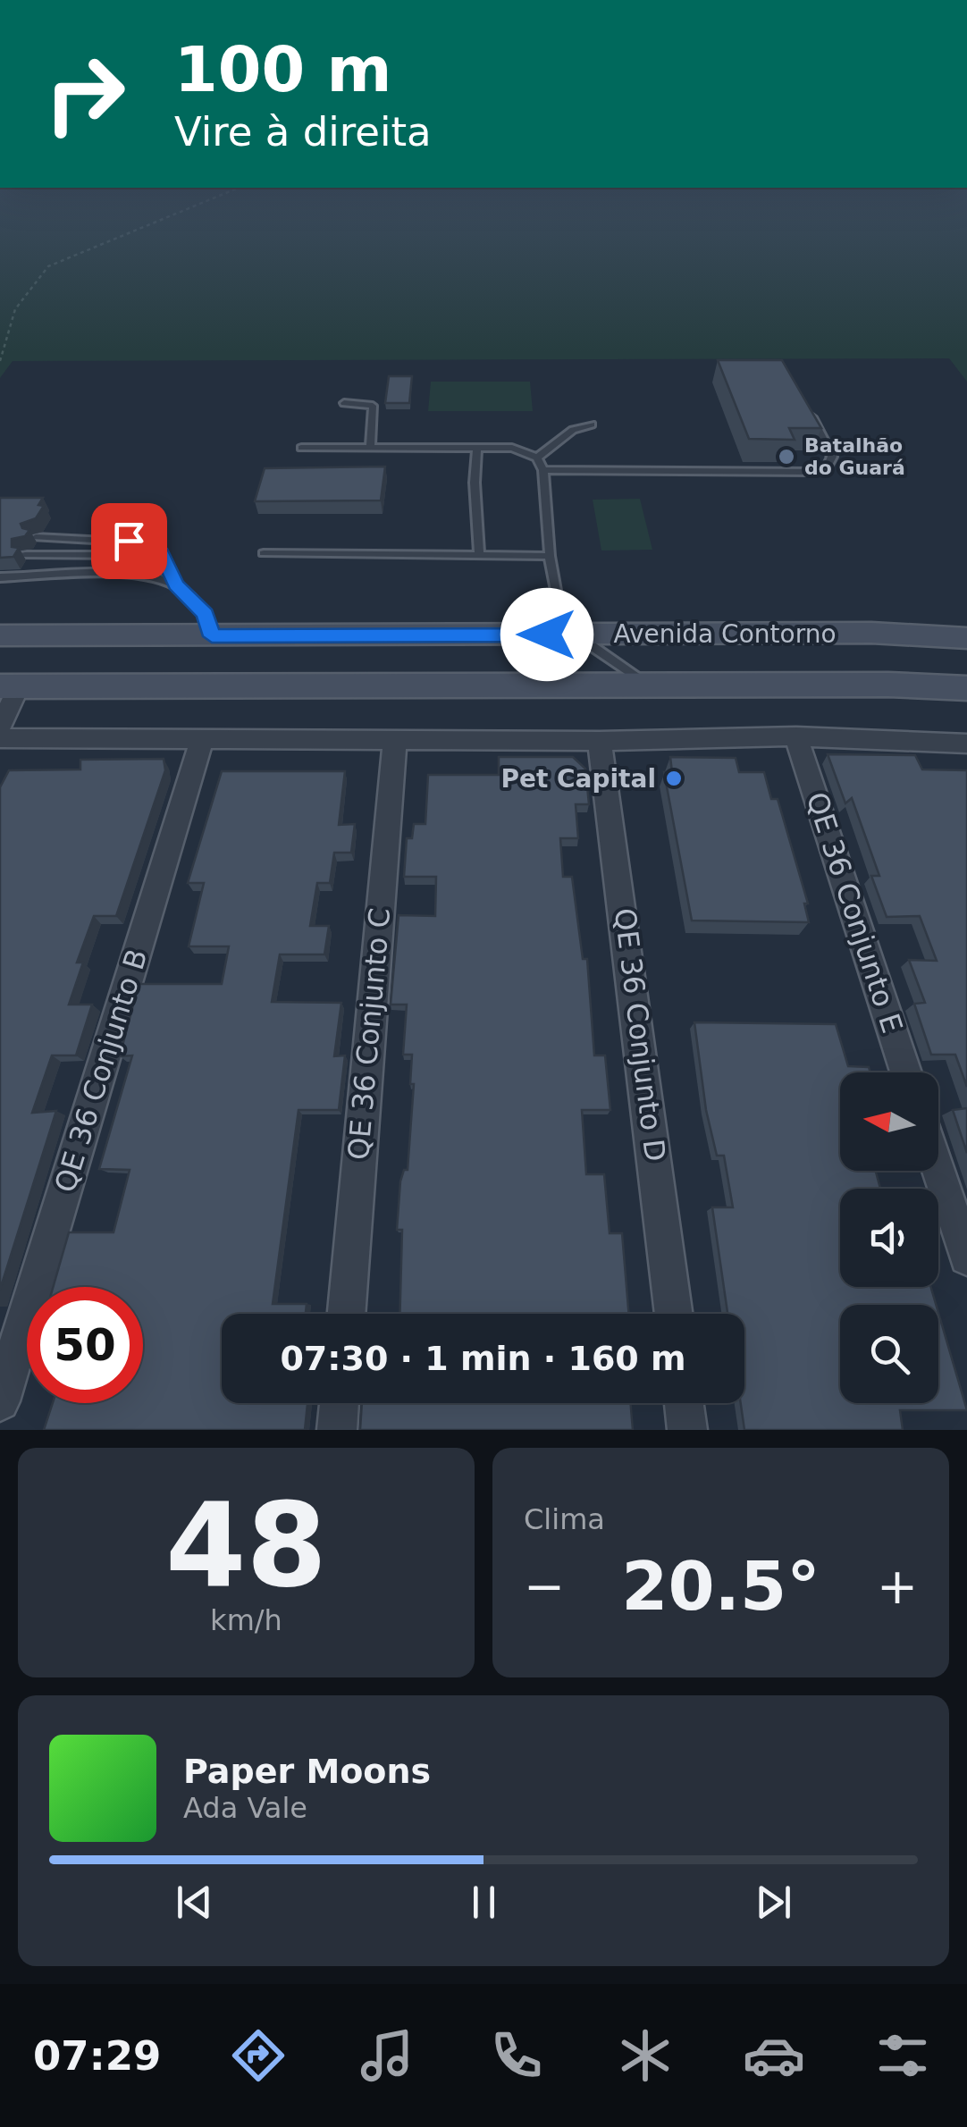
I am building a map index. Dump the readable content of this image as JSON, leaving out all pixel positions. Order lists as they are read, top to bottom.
{
  "streets": {
    "main road": ["Avenida Contorno"],
    "street": [
      "QE 36 Conjunto E",
      "QE 36 Conjunto C",
      "QE 36 Conjunto D",
      "QE 36 Conjunto B"
    ]
  },
  "places": ["Batalhão do Guará", "Pet Capital"],
  "north": "left",
  "page": {
    "turn": ["100 m", "Vire à direita"],
    "limit": "50",
    "trip": "07:30 · 1 min · 160 m",
    "tile": [
      ["48", "km/h"],
      "Clima"
    ],
    "heat": ["−", "20.5°", "+"],
    "song": ["Paper Moons", "Ada Vale"],
    "tabs": "07:29"
  }
}
